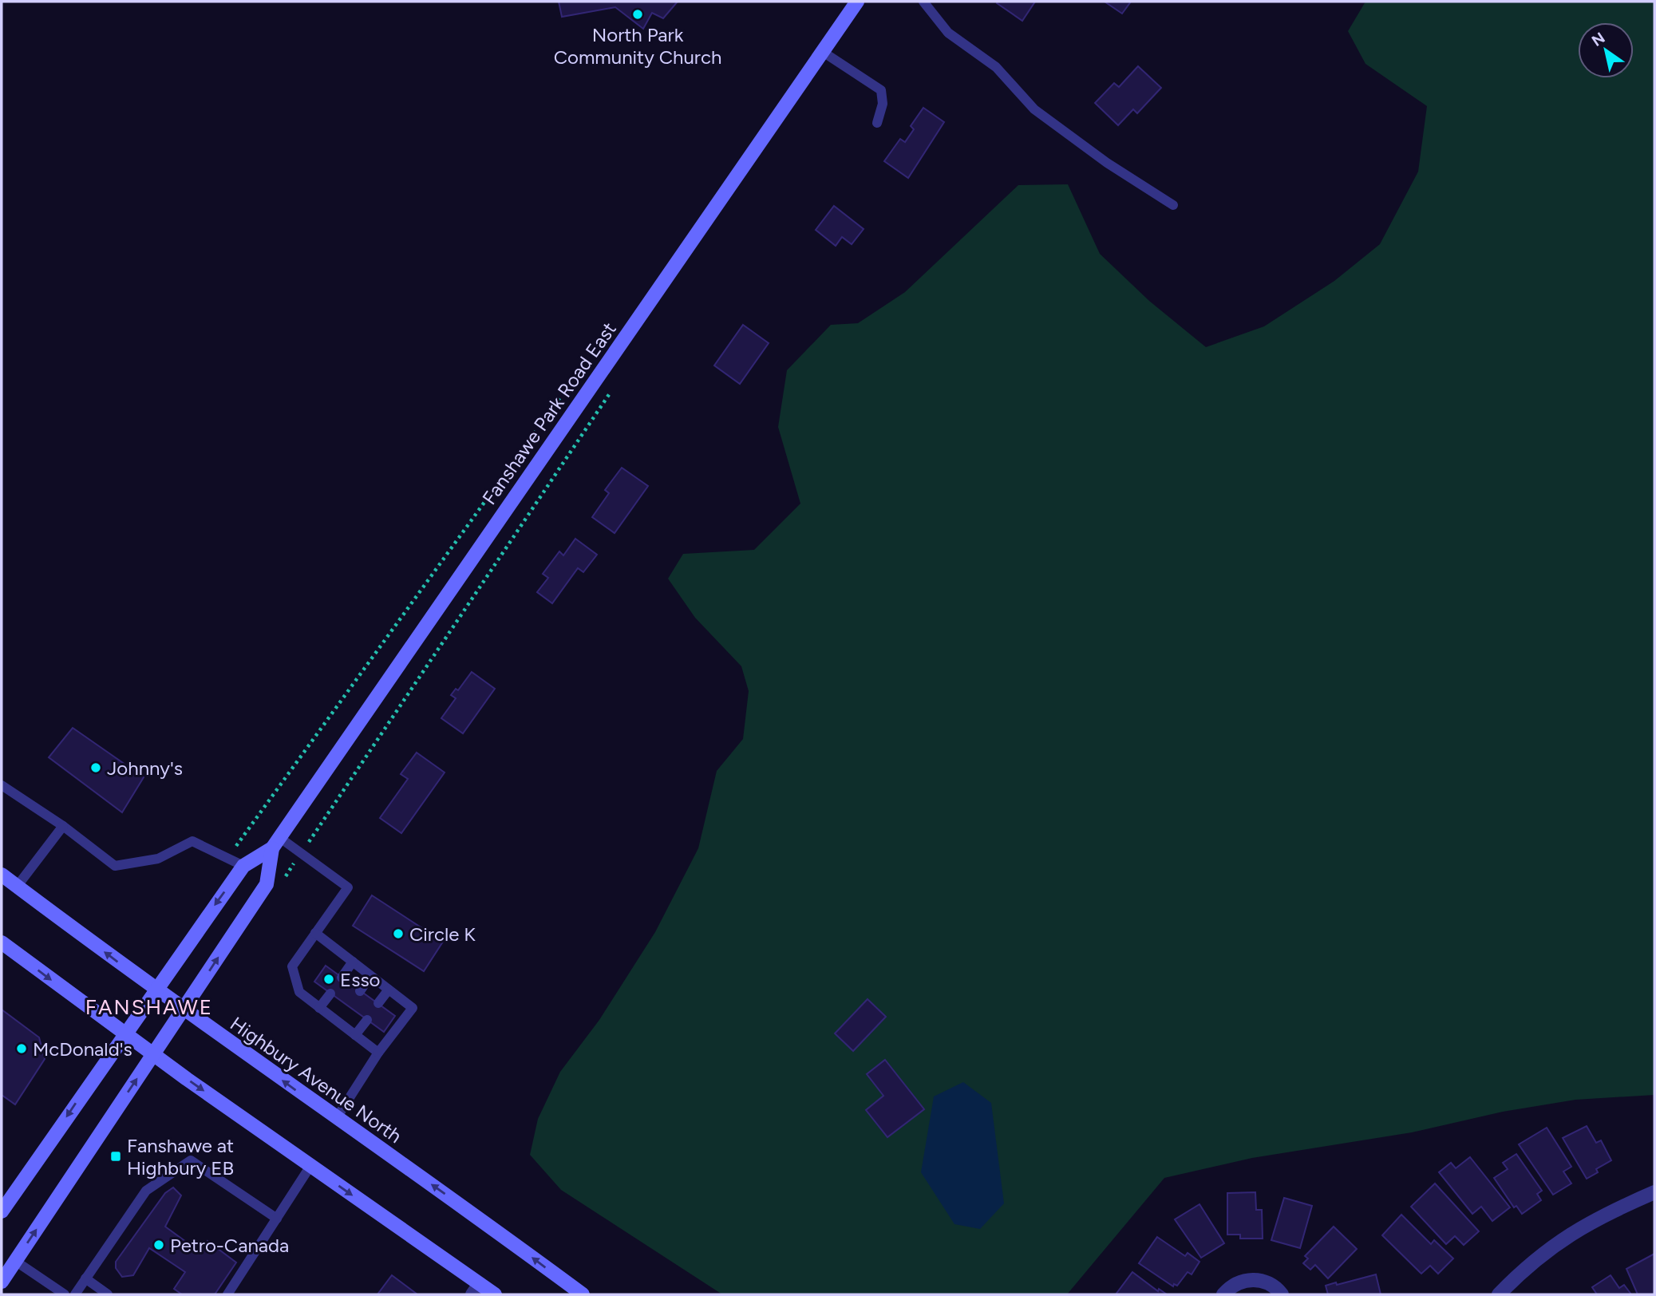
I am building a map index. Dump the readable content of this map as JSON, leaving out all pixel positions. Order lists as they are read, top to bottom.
{
  "streets": {
    "main road": ["Fanshawe Park Road East", "Highbury Avenue North"]
  },
  "crossings": [
    ["Fanshawe Park Road East", "Highbury Avenue North"]
  ],
  "districts": ["FANSHAWE"],
  "places": {
    "other": [
      "North Park Community Church",
      "Johnny's",
      "Circle K",
      "Esso",
      "McDonald's",
      "Petro-Canada"
    ],
    "transit": ["Fanshawe at Highbury EB"]
  },
  "north": "top left"
}
